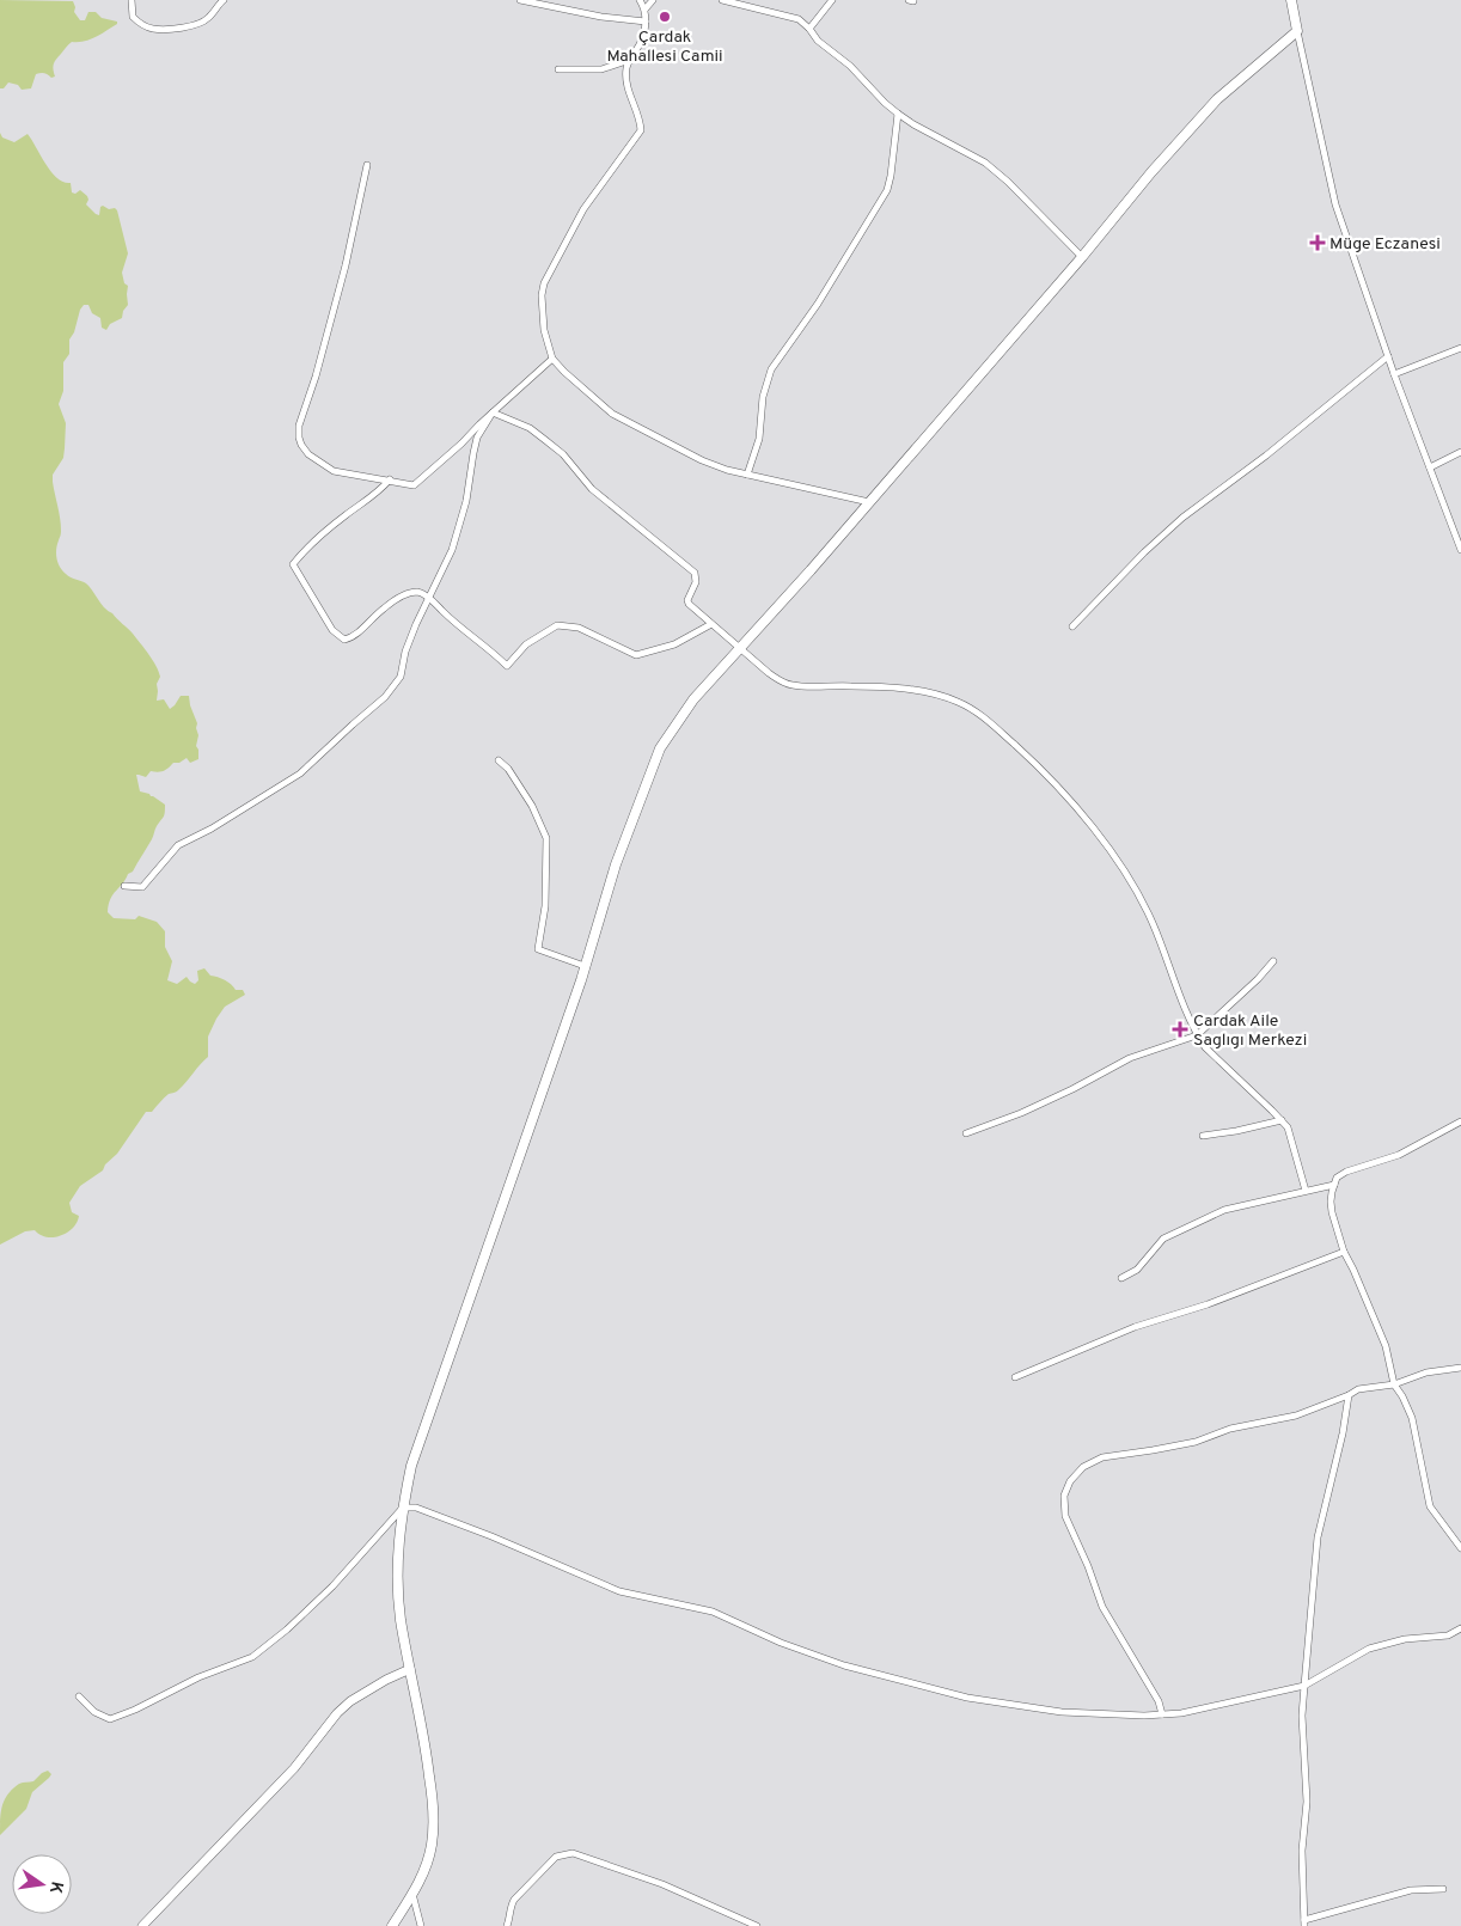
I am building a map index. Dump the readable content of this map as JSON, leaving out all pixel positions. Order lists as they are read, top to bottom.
{
  "places": {
    "other": ["Çardak Mahallesi Camii"],
    "health": ["Müge Eczanesi", "Cardak Aile Saglıgı Merkezi"]
  },
  "north": "right"
}
